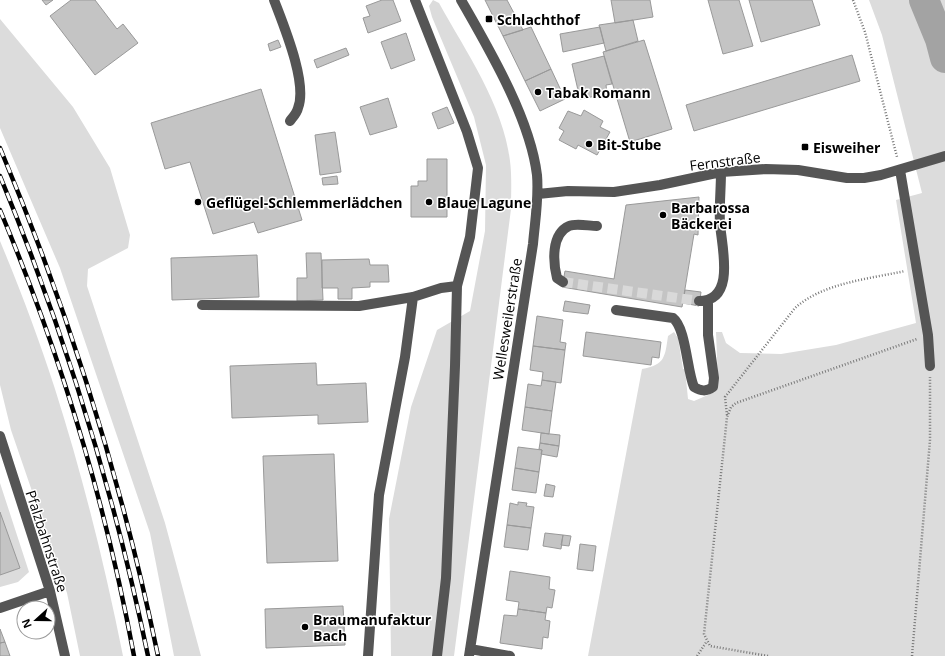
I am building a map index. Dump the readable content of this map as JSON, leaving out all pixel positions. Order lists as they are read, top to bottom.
{
  "streets": {
    "street": ["Fernstraße", "Wellesweilerstraße", "Pfalzbahnstraße"]
  },
  "crossings": [
    ["Fernstraße", "Wellesweilerstraße"]
  ],
  "places": {
    "transit": ["Schlachthof", "Eisweiher"],
    "other": [
      "Tabak Romann",
      "Bit-Stube",
      "Geflügel-Schlemmerlädchen",
      "Blaue Lagune",
      "Barbarossa Bäckerei",
      "Braumanufaktur Bach"
    ]
  },
  "north": "left"
}
